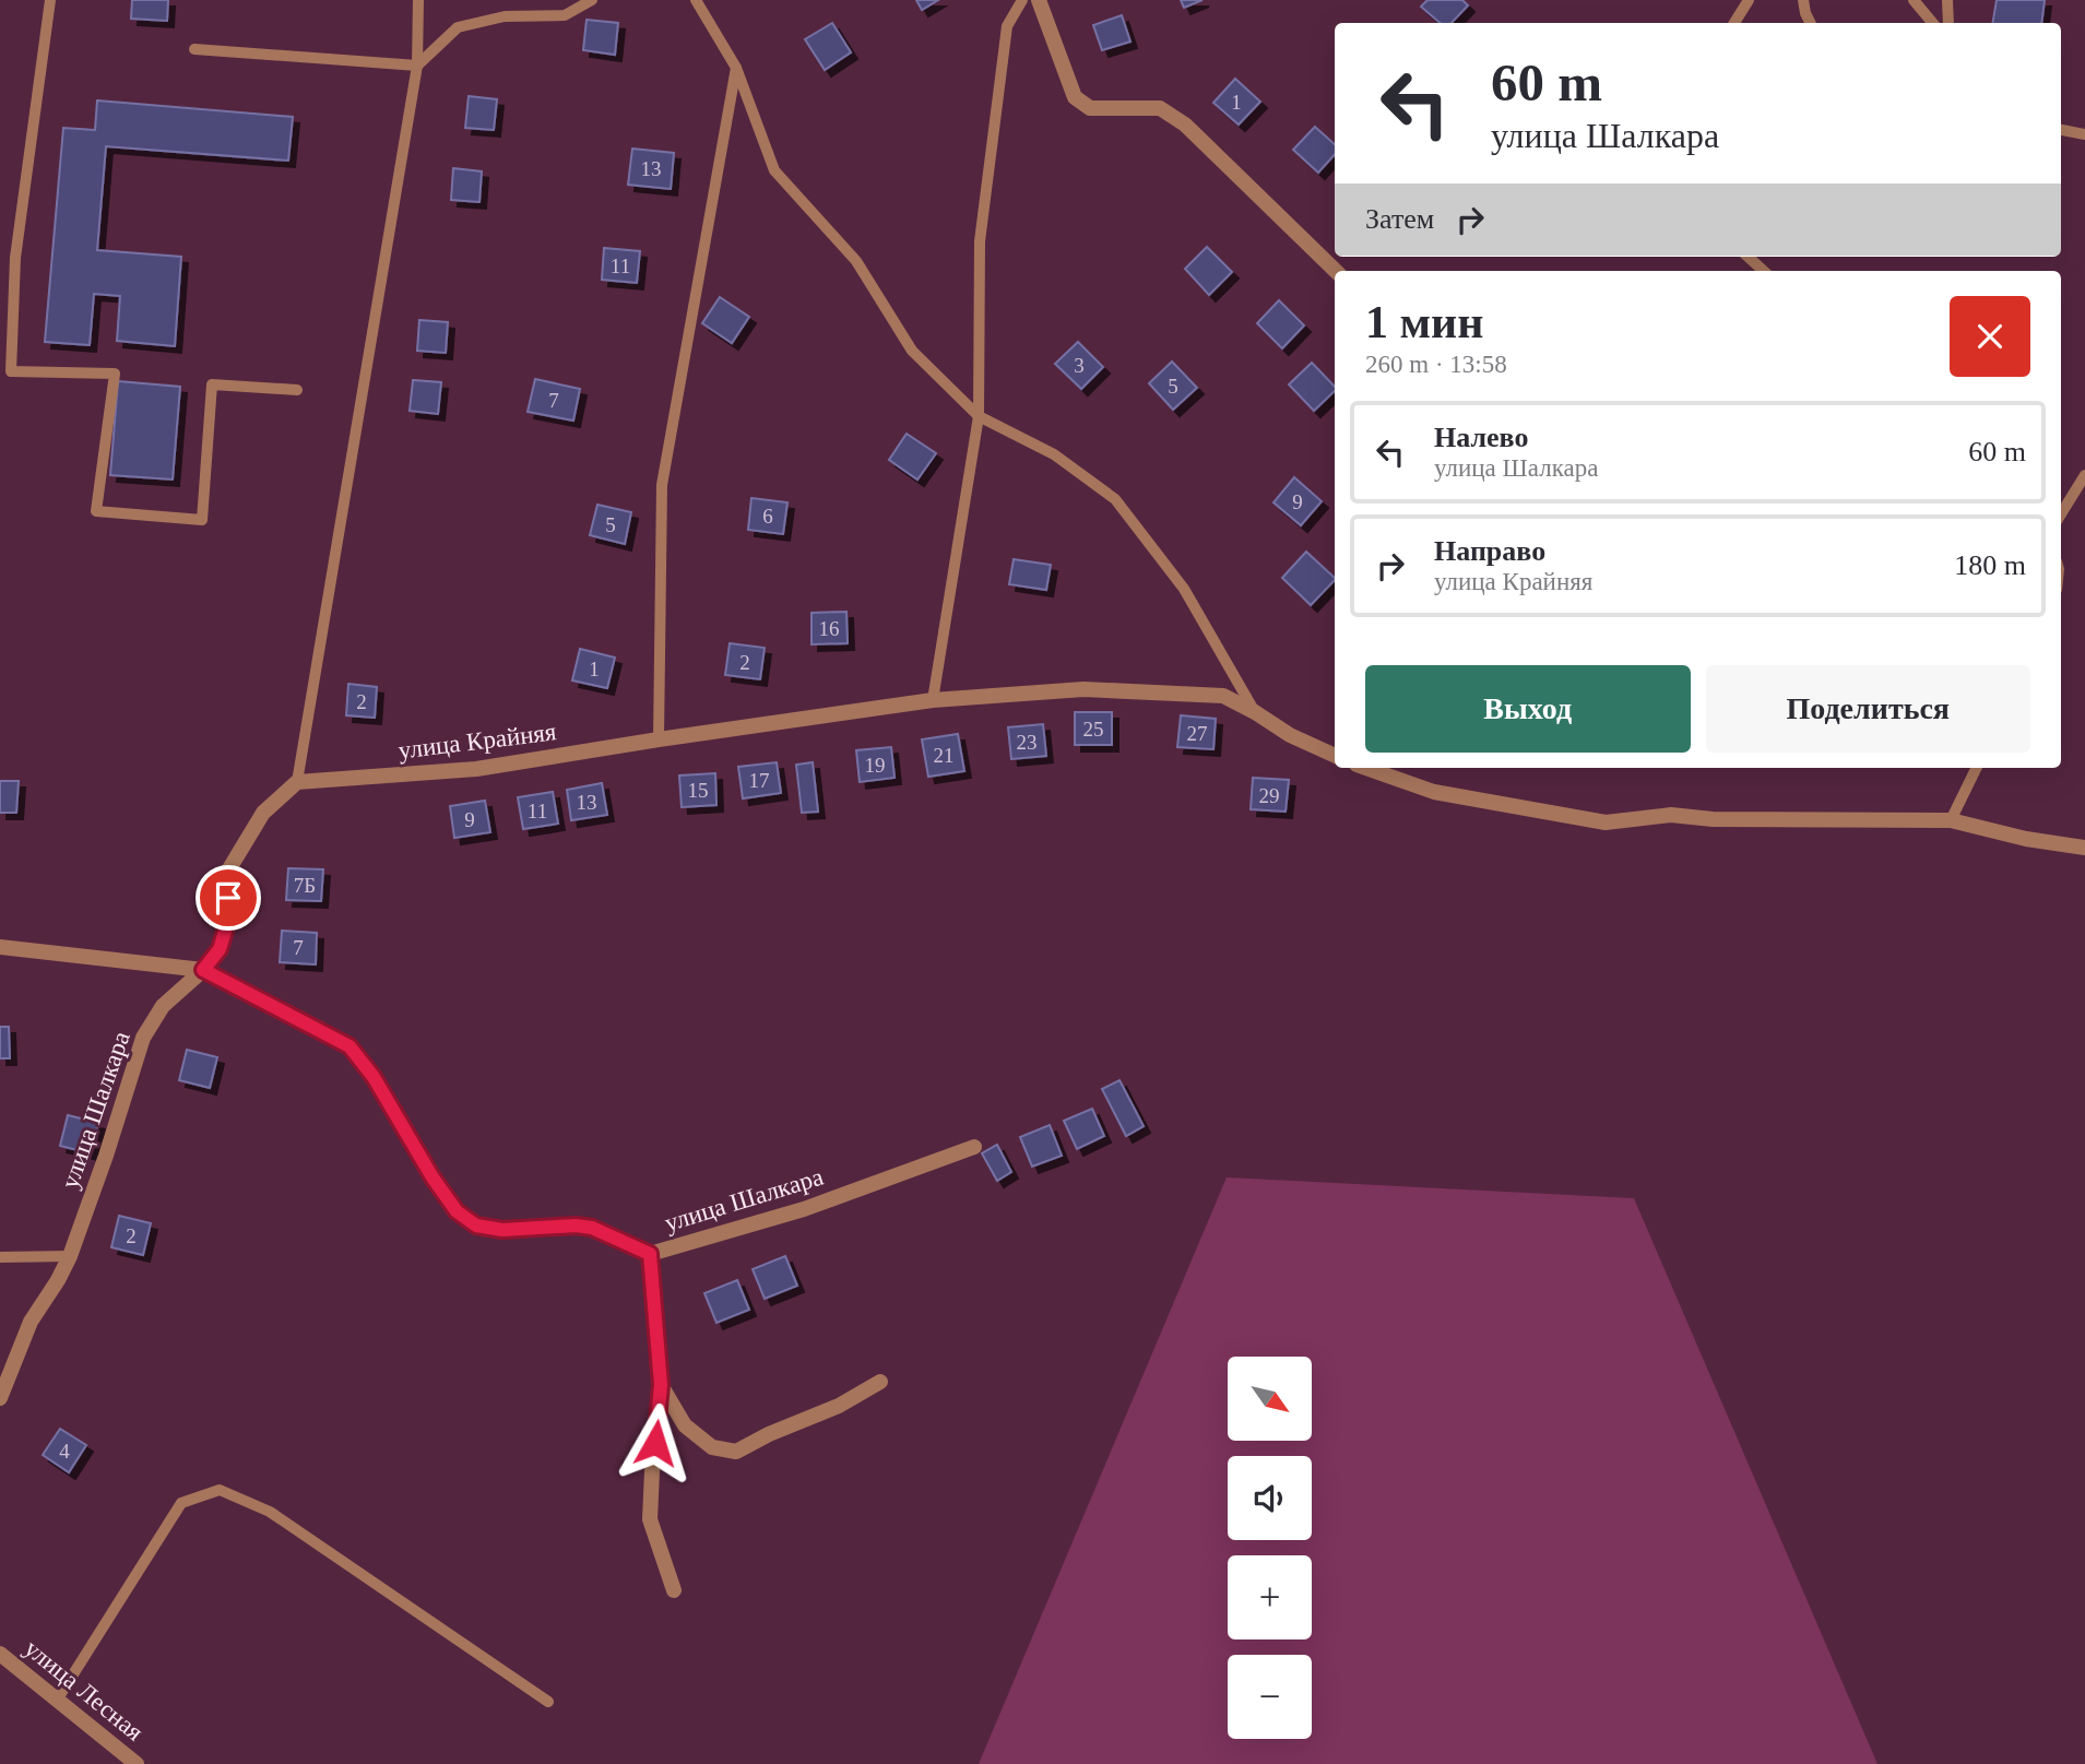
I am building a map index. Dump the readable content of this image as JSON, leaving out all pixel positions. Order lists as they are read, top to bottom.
{
  "streets": {
    "street": ["улица Крайняя", "улица Шалкара", "улица Лесная"]
  },
  "house_numbers": [
    "1",
    "13",
    "11",
    "3",
    "5",
    "7",
    "9",
    "6",
    "5",
    "16",
    "2",
    "1",
    "2",
    "25",
    "27",
    "23",
    "21",
    "19",
    "17",
    "15",
    "29",
    "13",
    "11",
    "9",
    "7Б",
    "7",
    "2",
    "4"
  ],
  "north": "bottom right",
  "page": {
    "turn": ["60 m", "улица Шалкара"],
    "then": "Затем",
    "heading": ["1 мин", "260 m · 13:58"],
    "list": [
      {
        "name": "Налево",
        "note": "улица Шалкара",
        "value": "60 m"
      },
      {
        "name": "Направо",
        "note": "улица Крайняя",
        "value": "180 m"
      }
    ],
    "buttons": ["Выход", "Поделиться"],
    "map_buttons": ["+", "−"]
  }
}
